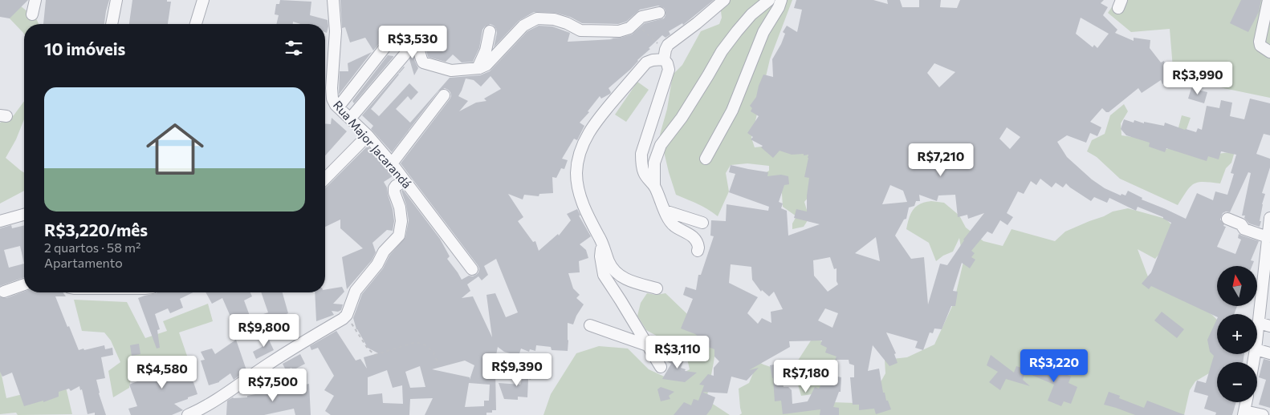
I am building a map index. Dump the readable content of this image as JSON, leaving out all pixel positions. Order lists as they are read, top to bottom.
{
  "streets": {
    "street": ["Rua Major Jacarandá"]
  },
  "north": "top",
  "page": {
    "heading": "10 imóveis",
    "price": [
      "R$3,530",
      "R$3,990",
      "R$7,210",
      "R$9,800",
      "R$3,110",
      "R$3,220",
      "R$9,390",
      "R$4,580",
      "R$7,180",
      "R$7,500"
    ],
    "list": [
      {
        "name": "R$3,220/mês",
        "note": "2 quartos · 58 m² · Apartamento"
      }
    ],
    "map_buttons": ["+", "−"]
  }
}
